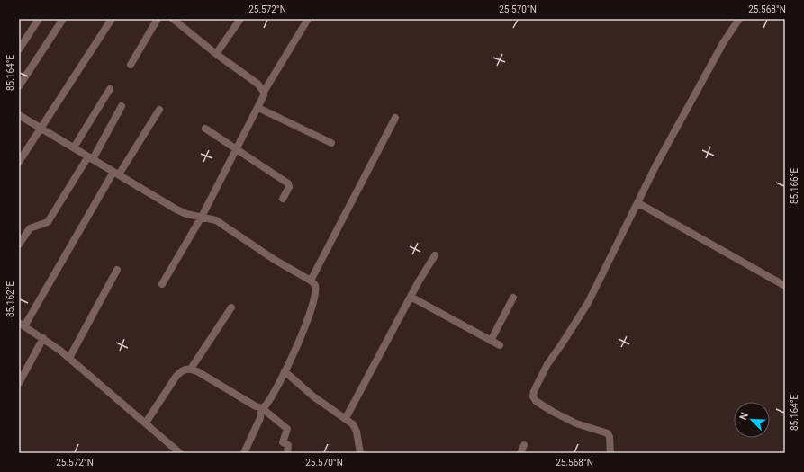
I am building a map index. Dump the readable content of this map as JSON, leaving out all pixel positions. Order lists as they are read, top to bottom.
{
  "north": "top left",
  "coordinates": [
    "25.572°N",
    "25.570°N",
    "25.568°N",
    "85.164°E",
    "85.166°E",
    "85.162°E"
  ]
}
